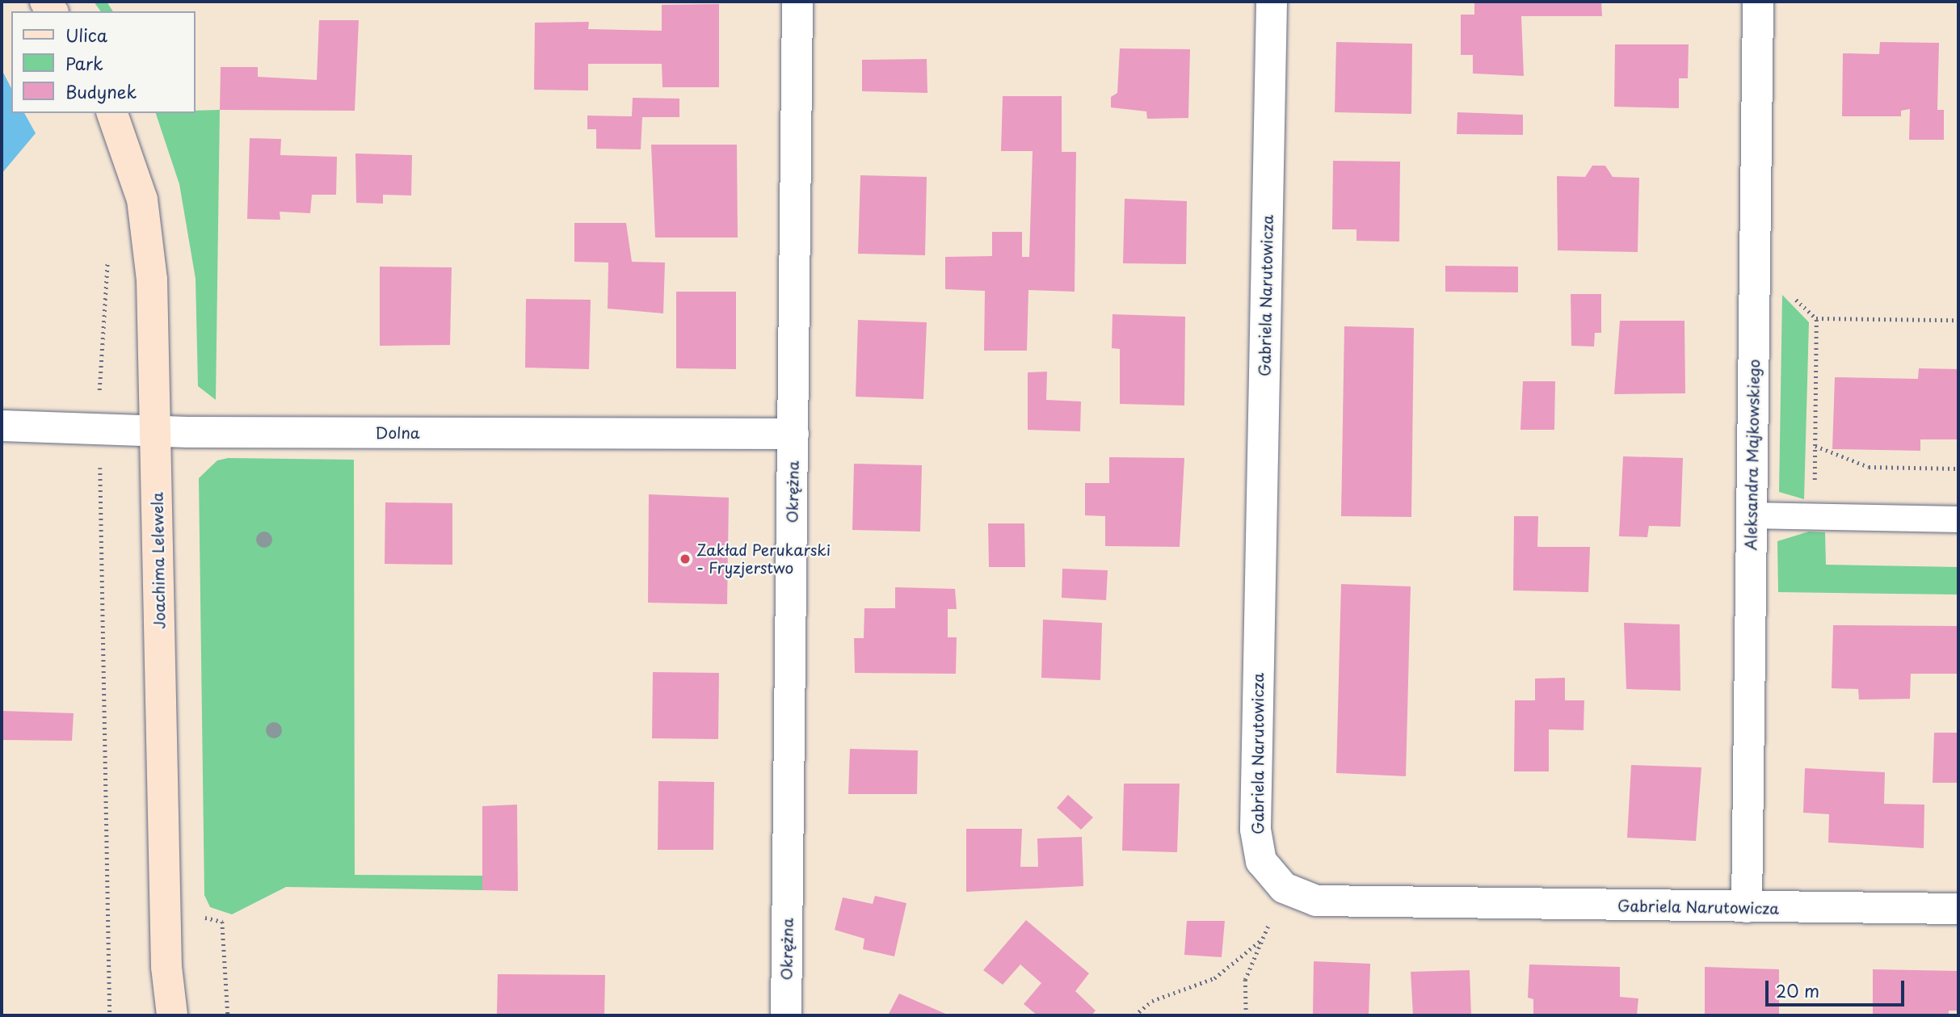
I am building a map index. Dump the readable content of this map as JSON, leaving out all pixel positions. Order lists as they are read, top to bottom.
{
  "streets": {
    "main road": ["Joachima Lelewela"],
    "street": [
      "Gabriela Narutowicza",
      "Dolna",
      "Aleksandra Majkowskiego",
      "Okrężna"
    ]
  },
  "crossings": [
    ["Gabriela Narutowicza", "Aleksandra Majkowskiego"],
    ["Dolna", "Okrężna"],
    ["Dolna", "Joachima Lelewela"]
  ],
  "places": ["Zakład Perukarski - Fryzjerstwo"],
  "legend": ["Ulica", "Park", "Budynek"],
  "scale_bar": "20 m"
}
